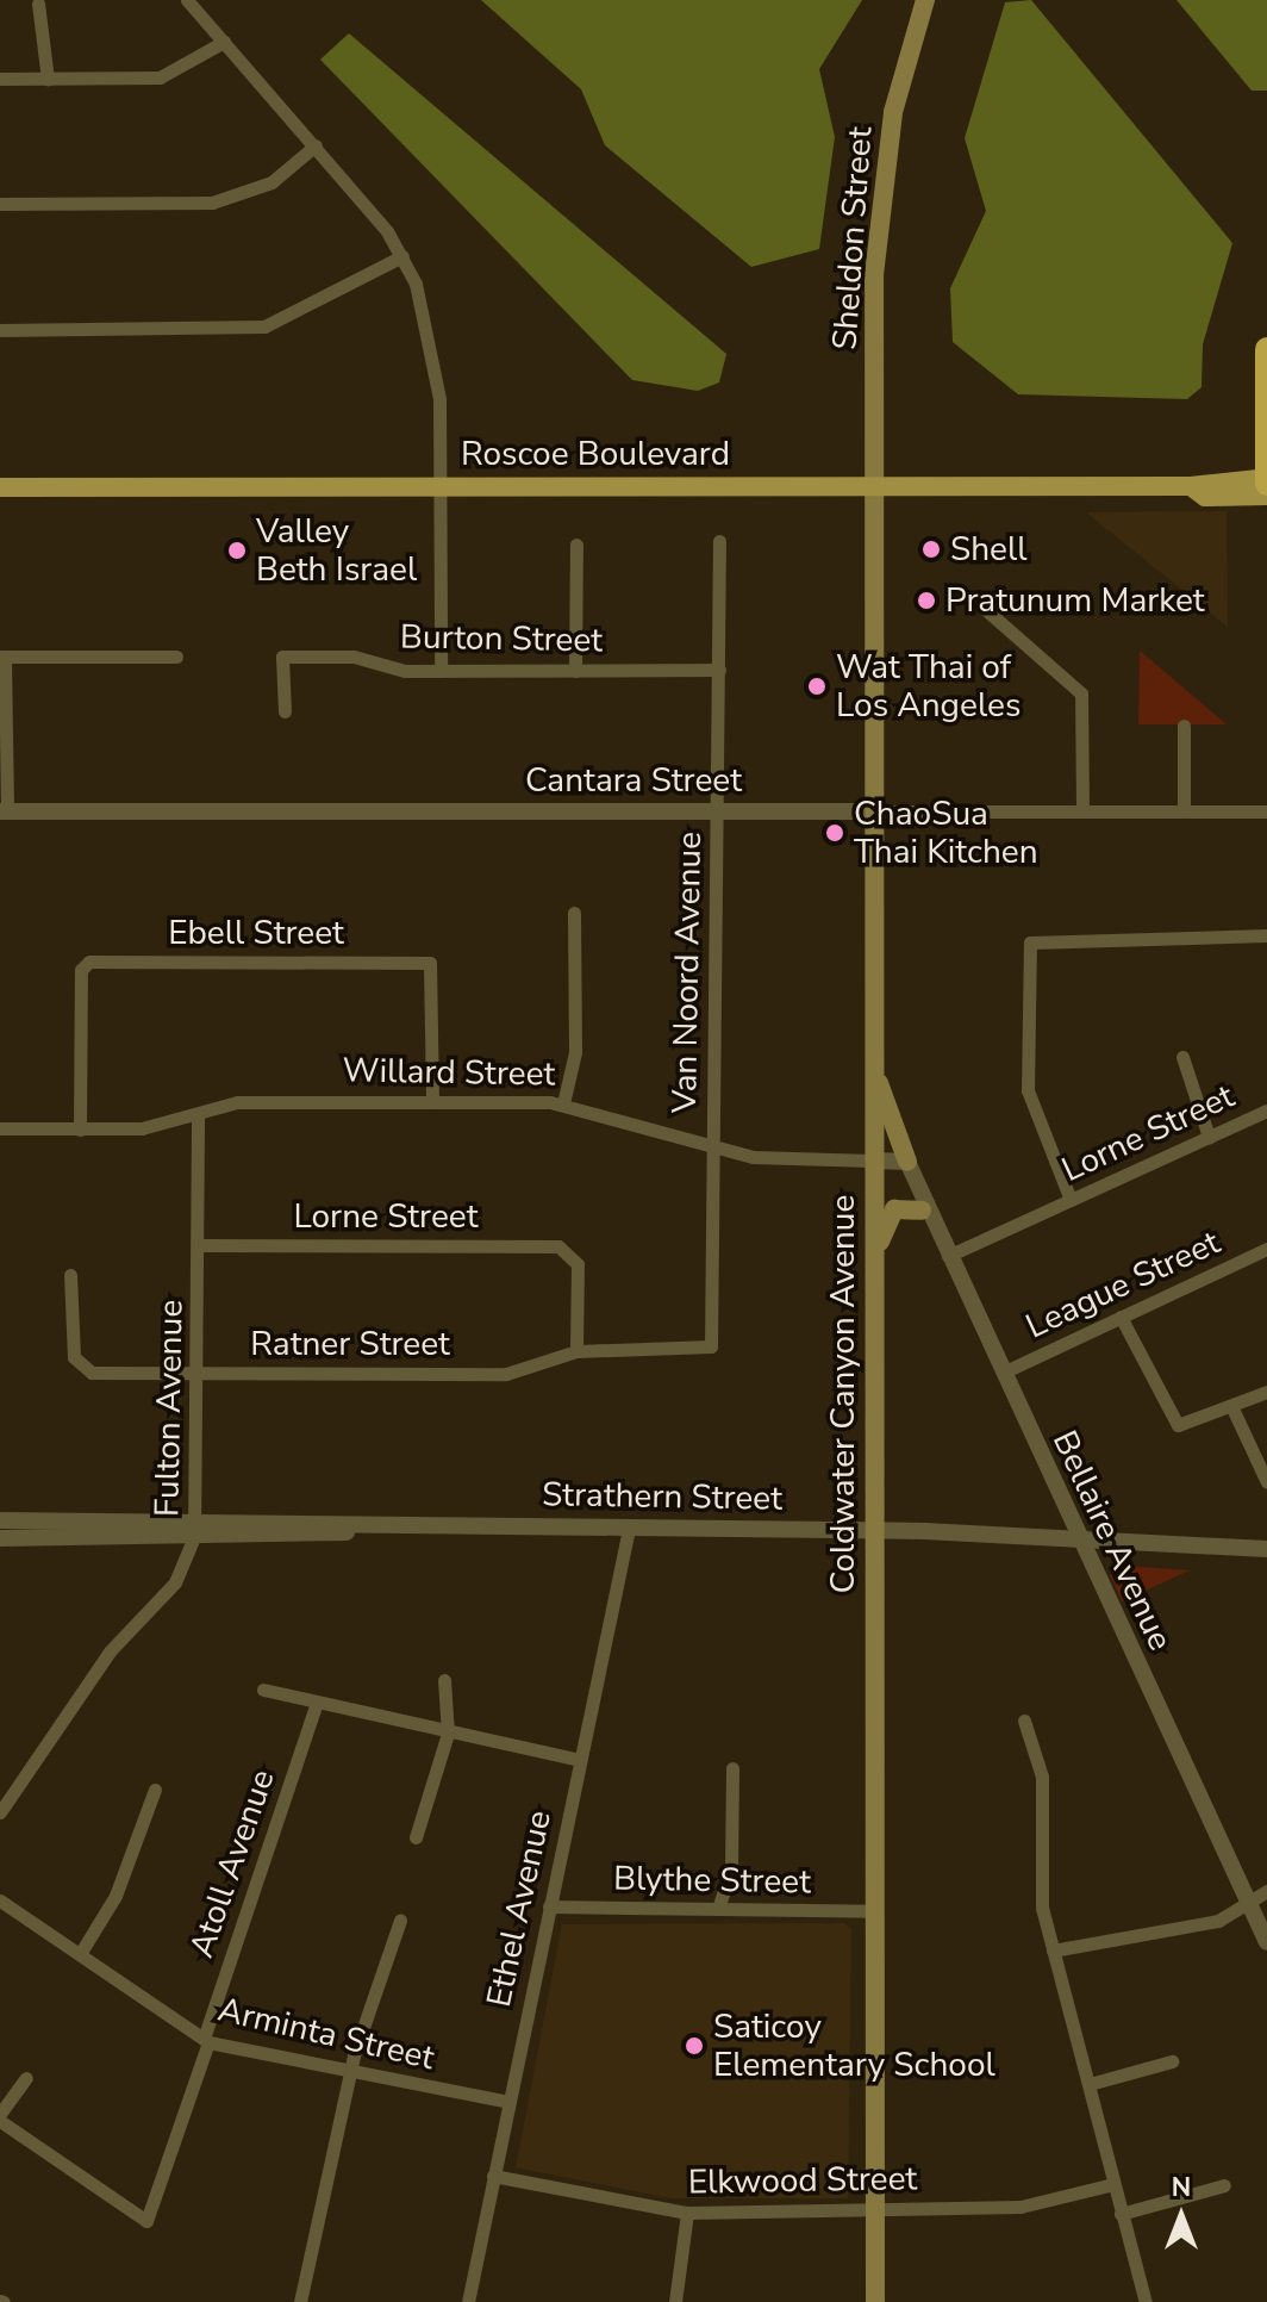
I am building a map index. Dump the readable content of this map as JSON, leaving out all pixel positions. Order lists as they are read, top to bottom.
{
  "streets": {
    "main road": ["Sheldon Street", "Roscoe Boulevard", "Coldwater Canyon Avenue"],
    "street": [
      "Burton Street",
      "Cantara Street",
      "Ebell Street",
      "Van Noord Avenue",
      "Willard Street",
      "Lorne Street",
      "League Street",
      "Ratner Street",
      "Fulton Avenue",
      "Strathern Street",
      "Bellaire Avenue",
      "Atoll Avenue",
      "Blythe Street",
      "Ethel Avenue",
      "Arminta Street",
      "Elkwood Street"
    ]
  },
  "crossings": [
    ["Sheldon Street", "Roscoe Boulevard"],
    ["Sheldon Street", "Coldwater Canyon Avenue"],
    ["Roscoe Boulevard", "Coldwater Canyon Avenue"],
    ["Burton Street", "Van Noord Avenue"],
    ["Cantara Street", "Van Noord Avenue"],
    ["Cantara Street", "Coldwater Canyon Avenue"],
    ["Ebell Street", "Willard Street"],
    ["Van Noord Avenue", "Willard Street"],
    ["Van Noord Avenue", "Ratner Street"],
    ["Willard Street", "Coldwater Canyon Avenue"],
    ["Willard Street", "Fulton Avenue"],
    ["Lorne Street", "Ratner Street"],
    ["Lorne Street", "Fulton Avenue"],
    ["Lorne Street", "Bellaire Avenue"],
    ["League Street", "Bellaire Avenue"],
    ["Ratner Street", "Fulton Avenue"],
    ["Coldwater Canyon Avenue", "Strathern Street"],
    ["Coldwater Canyon Avenue", "Blythe Street"],
    ["Coldwater Canyon Avenue", "Elkwood Street"],
    ["Fulton Avenue", "Strathern Street"],
    ["Strathern Street", "Bellaire Avenue"],
    ["Strathern Street", "Ethel Avenue"],
    ["Atoll Avenue", "Arminta Street"],
    ["Blythe Street", "Ethel Avenue"],
    ["Ethel Avenue", "Arminta Street"],
    ["Ethel Avenue", "Elkwood Street"]
  ],
  "places": [
    "Shell",
    "Valley Beth Israel",
    "Pratunum Market",
    "Wat Thai of Los Angeles",
    "ChaoSua Thai Kitchen",
    "Saticoy Elementary School"
  ],
  "north": "top"
}
